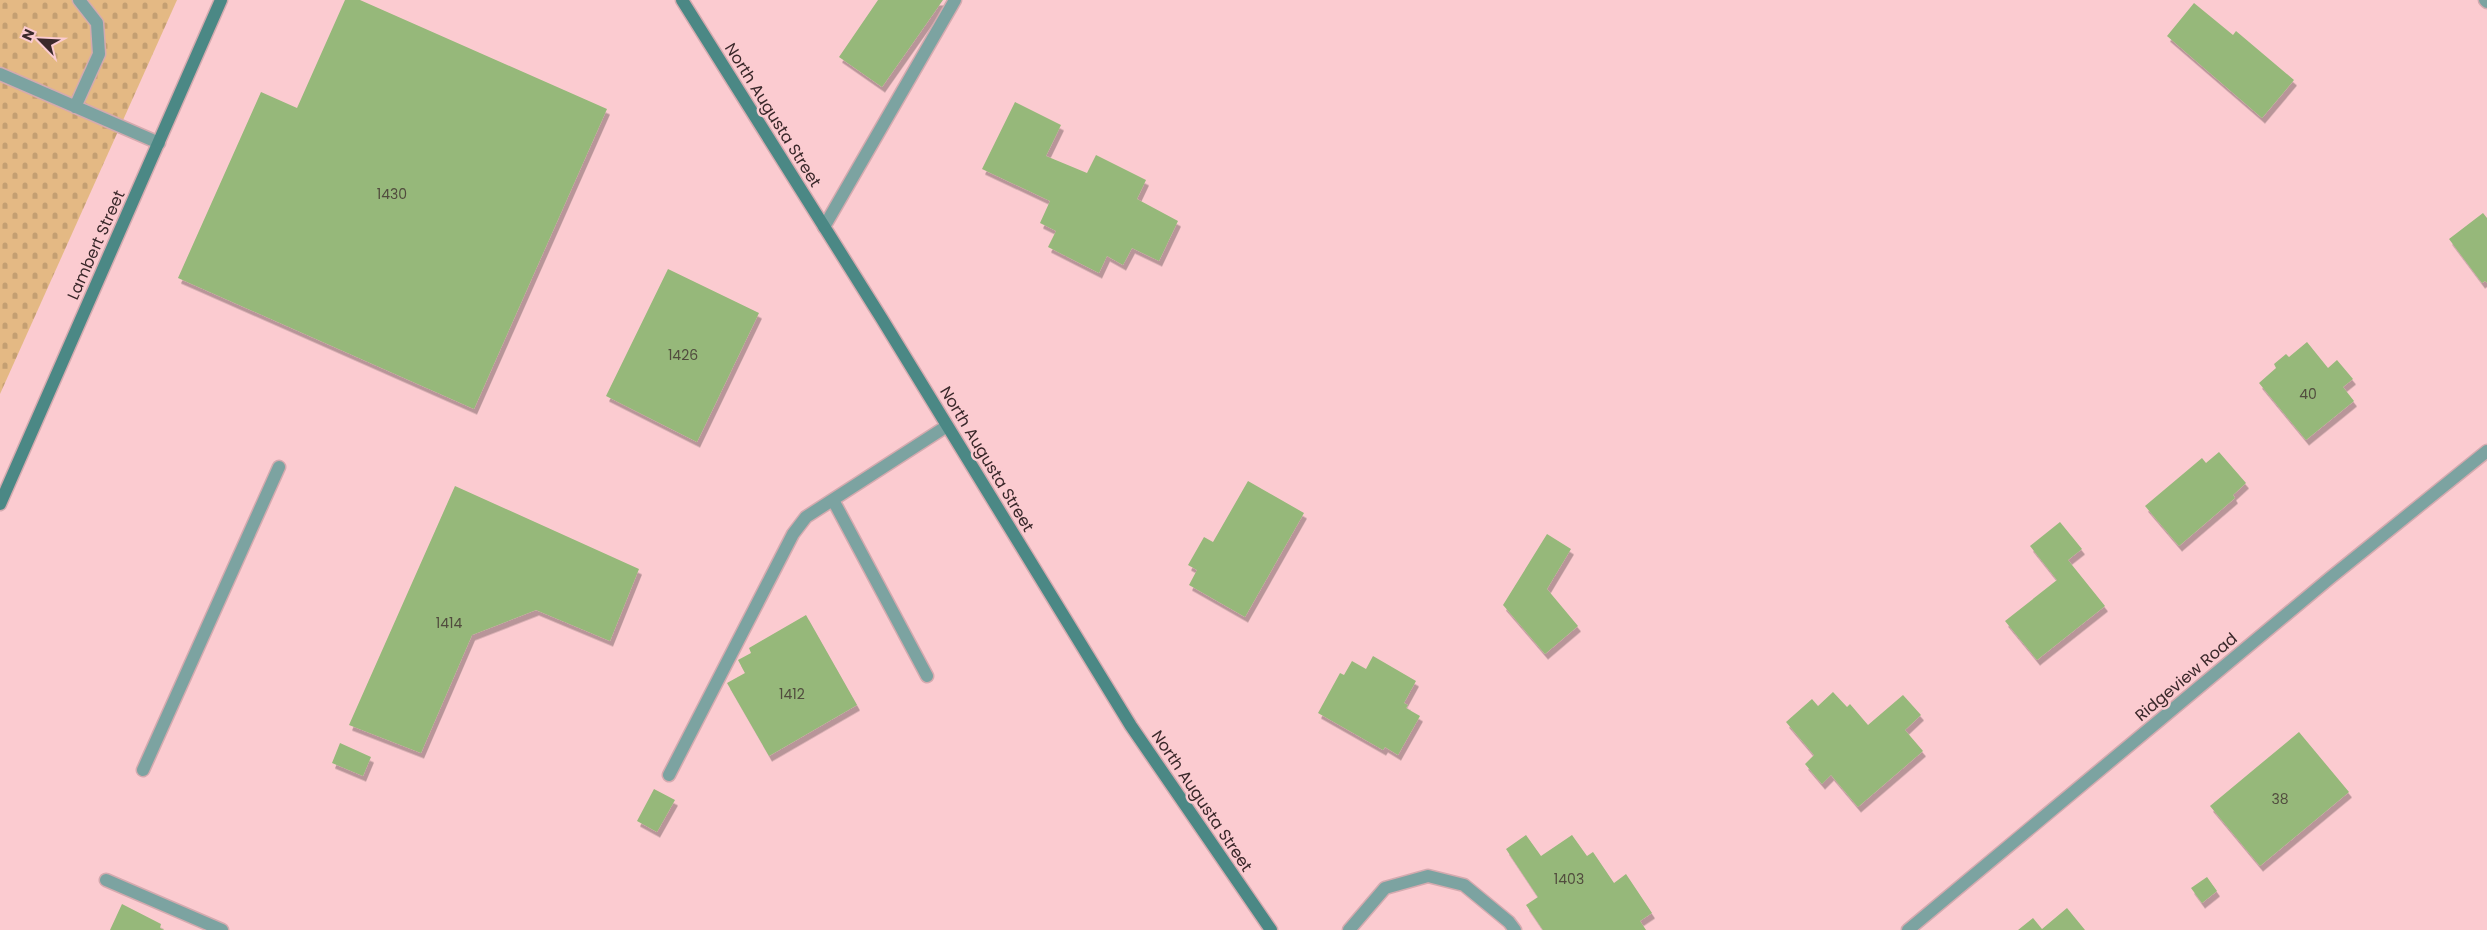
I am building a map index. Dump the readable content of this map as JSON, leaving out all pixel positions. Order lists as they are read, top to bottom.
{
  "streets": {
    "main road": ["North Augusta Street", "Lambert Street"],
    "street": ["Ridgeview Road"]
  },
  "house_numbers": [
    "1430",
    "1426",
    "40",
    "1414",
    "1412",
    "38",
    "1403"
  ],
  "north": "top left"
}
